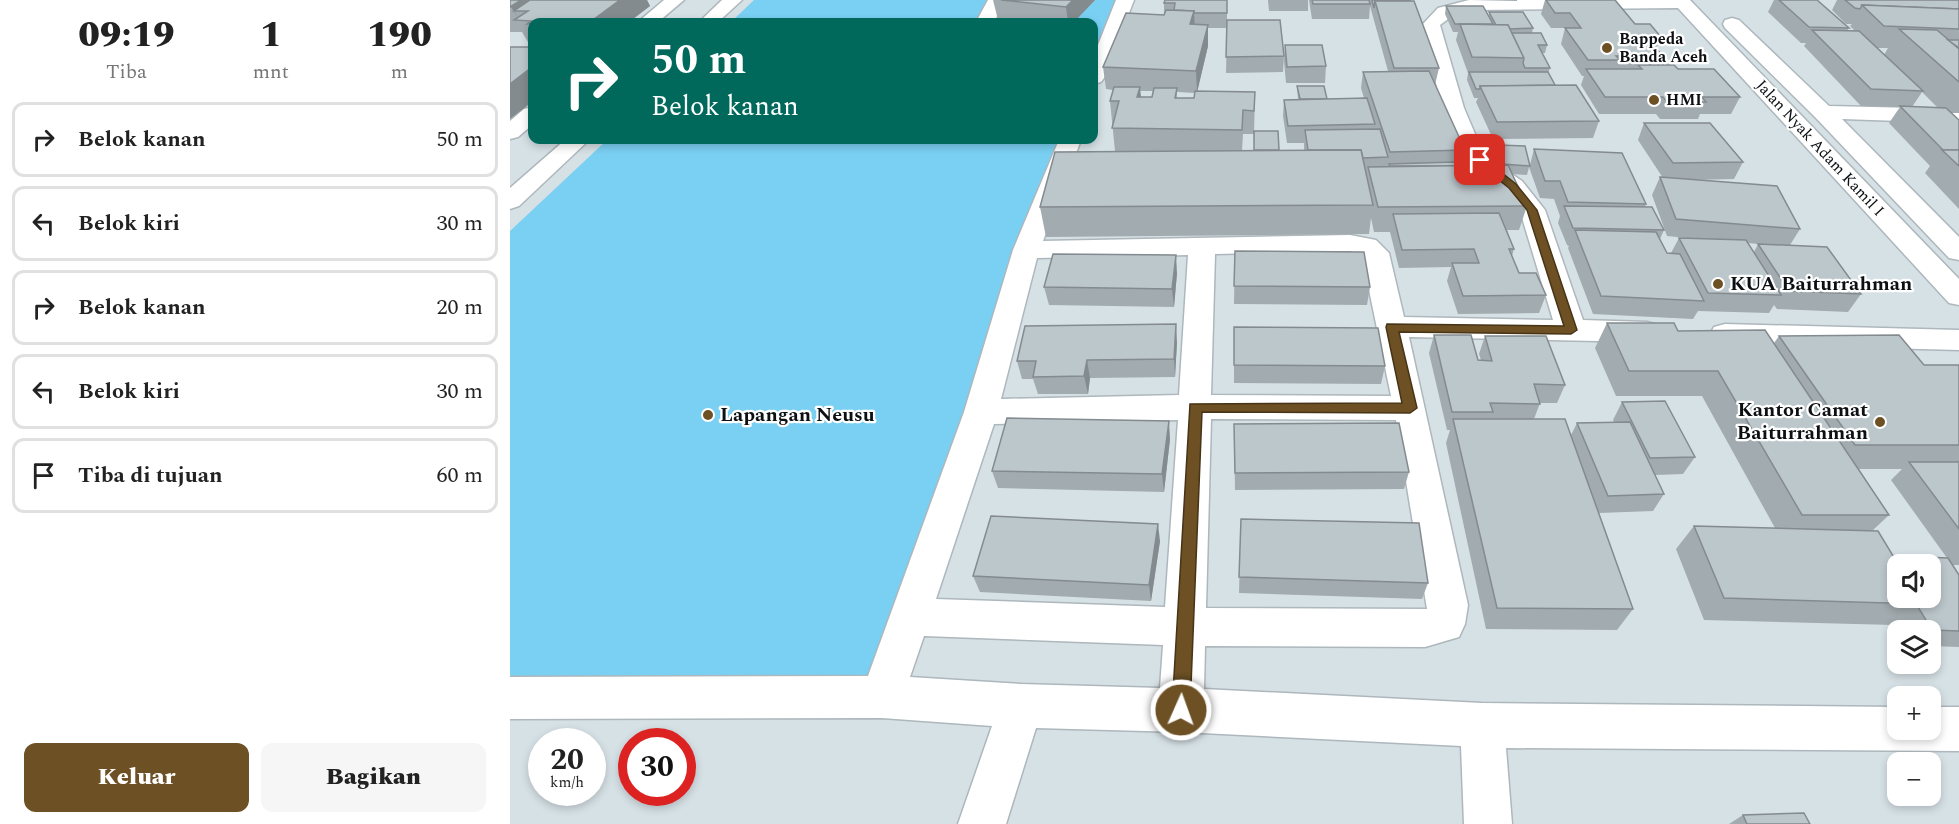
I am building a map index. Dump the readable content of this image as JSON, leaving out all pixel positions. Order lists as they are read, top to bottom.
{
  "streets": {
    "street": ["Jalan Nyak Adam Kamil I"]
  },
  "places": [
    "Bappeda Banda Aceh",
    "HMI",
    "KUA Baiturrahman",
    "Lapangan Neusu",
    "Kantor Camat Baiturrahman"
  ],
  "page": {
    "eta": [
      "09:19",
      "Tiba",
      "1",
      "mnt",
      "190",
      "m"
    ],
    "turn": ["50 m", "Belok kanan"],
    "list": [
      {
        "name": "Belok kanan",
        "value": "50 m"
      },
      {
        "name": "Belok kiri",
        "value": "30 m"
      },
      {
        "name": "Belok kanan",
        "value": "20 m"
      },
      {
        "name": "Belok kiri",
        "value": "30 m"
      },
      {
        "name": "Tiba di tujuan",
        "value": "60 m"
      }
    ],
    "map_buttons": ["+", "−"],
    "speed": "20 km/h",
    "limit": "30",
    "buttons": ["Keluar", "Bagikan"]
  }
}
